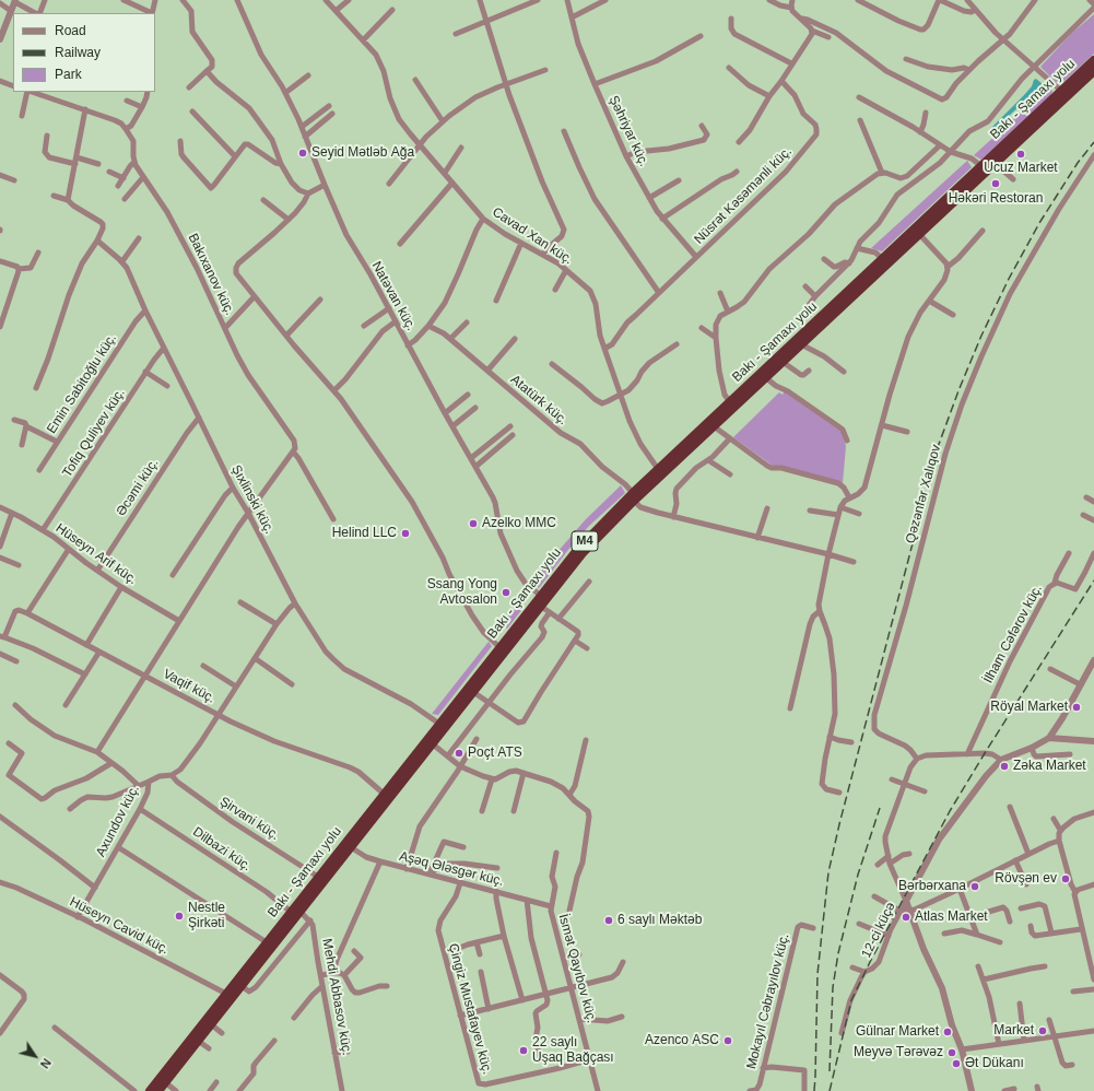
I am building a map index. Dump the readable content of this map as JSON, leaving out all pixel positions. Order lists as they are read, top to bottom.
{
  "streets": {
    "highway": ["Bakı - Şamaxı yolu", "M4"],
    "street": [
      "Şəhriyar küç.",
      "Nüsrət Kəsəmənli küç.",
      "Cavad Xan küç.",
      "Bakıxanov küç.",
      "Natəvan küç.",
      "Emin Sabitoğlu küç.",
      "Atatürk küç.",
      "Tofiq Quliyev küç.",
      "Əcəmi küç.",
      "Qəzənfər Xalıqov",
      "Şıxlinski küç.",
      "Hüseyn Arif küç.",
      "İlham Cəfərov küç.",
      "Vaqif küç.",
      "Şirvani küç.",
      "Axundov küç.",
      "Dilbazi küç.",
      "Aşəq Ələsgər küç.",
      "Hüseyn Cavid küç.",
      "12-ci küçə",
      "İsmət Qayıbov küç.",
      "Mehdi Abbasov küç.",
      "Mokayıl Cəbrayılov küç.",
      "Çingiz Mustafayev küç."
    ]
  },
  "crossings": [
    ["Bakı - Şamaxı yolu", "Cavad Xan küç."],
    ["Bakı - Şamaxı yolu", "Natəvan küç."],
    ["Bakı - Şamaxı yolu", "Atatürk küç."],
    ["Bakı - Şamaxı yolu", "Şıxlinski küç."],
    ["Bakı - Şamaxı yolu", "Vaqif küç."],
    ["Bakı - Şamaxı yolu", "Şirvani küç."],
    ["Bakı - Şamaxı yolu", "Dilbazi küç."],
    ["Bakı - Şamaxı yolu", "Aşəq Ələsgər küç."],
    ["Bakı - Şamaxı yolu", "Hüseyn Cavid küç."],
    ["Şəhriyar küç.", "Nüsrət Kəsəmənli küç."],
    ["Nüsrət Kəsəmənli küç.", "Cavad Xan küç."],
    ["Emin Sabitoğlu küç.", "Şıxlinski küç."],
    ["Tofiq Quliyev küç.", "Şıxlinski küç."],
    ["Tofiq Quliyev küç.", "Hüseyn Arif küç."],
    ["Əcəmi küç.", "Şıxlinski küç."],
    ["Əcəmi küç.", "Hüseyn Arif küç."],
    ["Qəzənfər Xalıqov", "12-ci küçə"],
    ["Şıxlinski küç.", "Axundov küç."],
    ["Vaqif küç.", "Axundov küç."],
    ["Şirvani küç.", "Axundov küç."],
    ["Axundov küç.", "Dilbazi küç."],
    ["Axundov küç.", "Hüseyn Cavid küç."],
    ["Aşəq Ələsgər küç.", "İsmət Qayıbov küç."],
    ["Aşəq Ələsgər küç.", "Çingiz Mustafayev küç."],
    ["İsmət Qayıbov küç.", "Çingiz Mustafayev küç."]
  ],
  "places": [
    "Seyid Mətləb Ağa",
    "Ucuz Market",
    "Həkəri Restoran",
    "Azelko MMC",
    "Helind LLC",
    "Ssang Yong Avtosalon",
    "Röyal Market",
    "Poçt ATS",
    "Zəka Market",
    "Rövşən ev",
    "Bərbərxana",
    "Nestle Şirkəti",
    "Atlas Market",
    "6 saylı Məktəb",
    "Market",
    "Gülnar Market",
    "Azenco ASC",
    "22 saylı Uşaq Bağçası",
    "Meyvə Tərəvəz",
    "Ət Dükanı"
  ],
  "legend": ["Road", "Railway", "Park"],
  "north": "bottom right"
}
